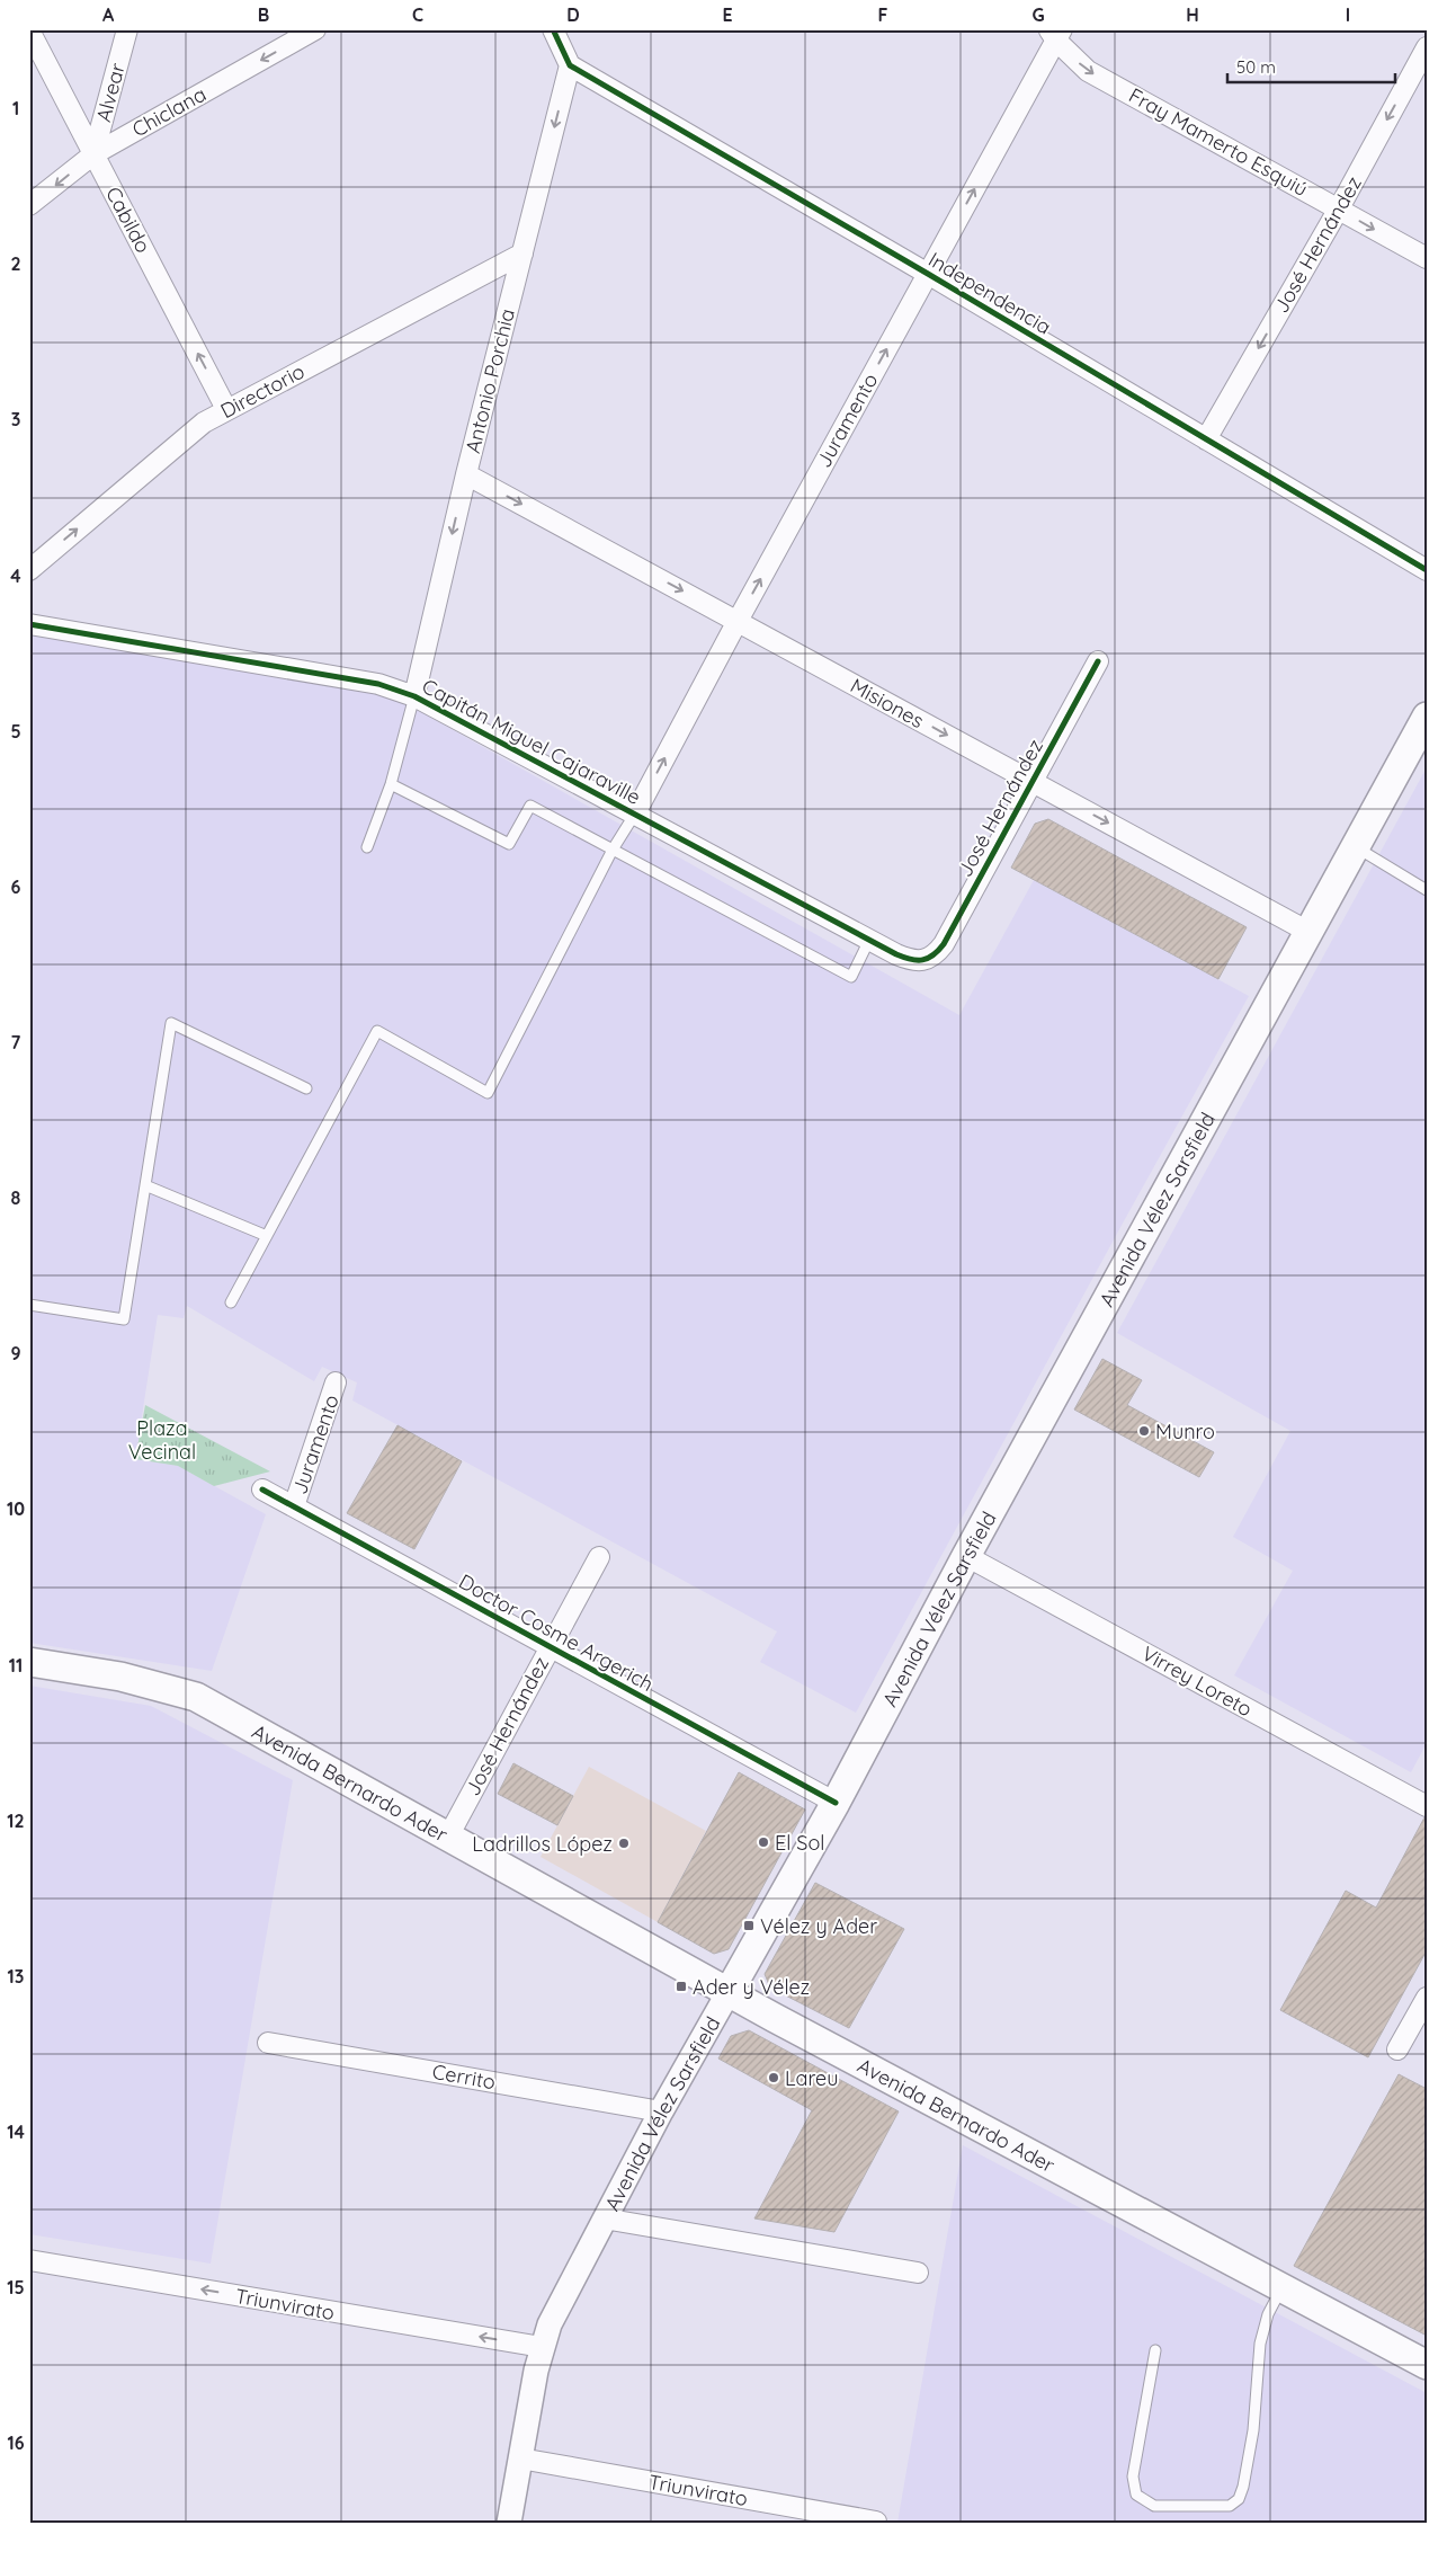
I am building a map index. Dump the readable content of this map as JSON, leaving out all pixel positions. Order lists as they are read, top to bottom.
{
  "streets": {
    "main road": ["Avenida Vélez Sarsfield", "Avenida Bernardo Ader"],
    "street": [
      "Alvear",
      "Chiclana",
      "Fray Mamerto Esquiú",
      "Cabildo",
      "José Hernández",
      "Independencia",
      "Antonio Porchia",
      "Directorio",
      "Juramento",
      "Misiones",
      "Capitán Miguel Cajaraville",
      "Doctor Cosme Argerich",
      "Virrey Loreto",
      "Cerrito",
      "Triunvirato"
    ]
  },
  "crossings": [
    ["Alvear", "Chiclana"],
    ["Alvear", "Cabildo"],
    ["Chiclana", "Cabildo"],
    ["Fray Mamerto Esquiú", "José Hernández"],
    ["Fray Mamerto Esquiú", "Juramento"],
    ["Cabildo", "Directorio"],
    ["José Hernández", "Independencia"],
    ["José Hernández", "Misiones"],
    ["José Hernández", "Capitán Miguel Cajaraville"],
    ["José Hernández", "Doctor Cosme Argerich"],
    ["José Hernández", "Avenida Bernardo Ader"],
    ["Independencia", "Antonio Porchia"],
    ["Independencia", "Juramento"],
    ["Antonio Porchia", "Directorio"],
    ["Antonio Porchia", "Misiones"],
    ["Antonio Porchia", "Capitán Miguel Cajaraville"],
    ["Juramento", "Misiones"],
    ["Juramento", "Capitán Miguel Cajaraville"],
    ["Juramento", "Doctor Cosme Argerich"],
    ["Misiones", "Avenida Vélez Sarsfield"],
    ["Avenida Vélez Sarsfield", "Doctor Cosme Argerich"],
    ["Avenida Vélez Sarsfield", "Virrey Loreto"],
    ["Avenida Vélez Sarsfield", "Avenida Bernardo Ader"],
    ["Avenida Vélez Sarsfield", "Cerrito"],
    ["Avenida Vélez Sarsfield", "Triunvirato"]
  ],
  "one_way": [
    "Chiclana",
    "Fray Mamerto Esquiú",
    "Cabildo",
    "José Hernández",
    "Antonio Porchia",
    "Directorio",
    "Juramento",
    "Misiones",
    "Triunvirato"
  ],
  "parks": ["Plaza Vecinal"],
  "places": {
    "other": [
      "Munro",
      "El Sol",
      "Ladrillos López",
      "Lareu"
    ],
    "transit": ["Vélez y Ader", "Ader y Vélez"]
  },
  "scale_bar": "50 m",
  "grid": {
    "columns": [
      "A",
      "B",
      "C",
      "D",
      "E",
      "F",
      "G",
      "H",
      "I"
    ],
    "rows": [
      "1",
      "2",
      "3",
      "4",
      "5",
      "6",
      "7",
      "8",
      "9",
      "10",
      "11",
      "12",
      "13",
      "14",
      "15",
      "16"
    ]
  }
}
